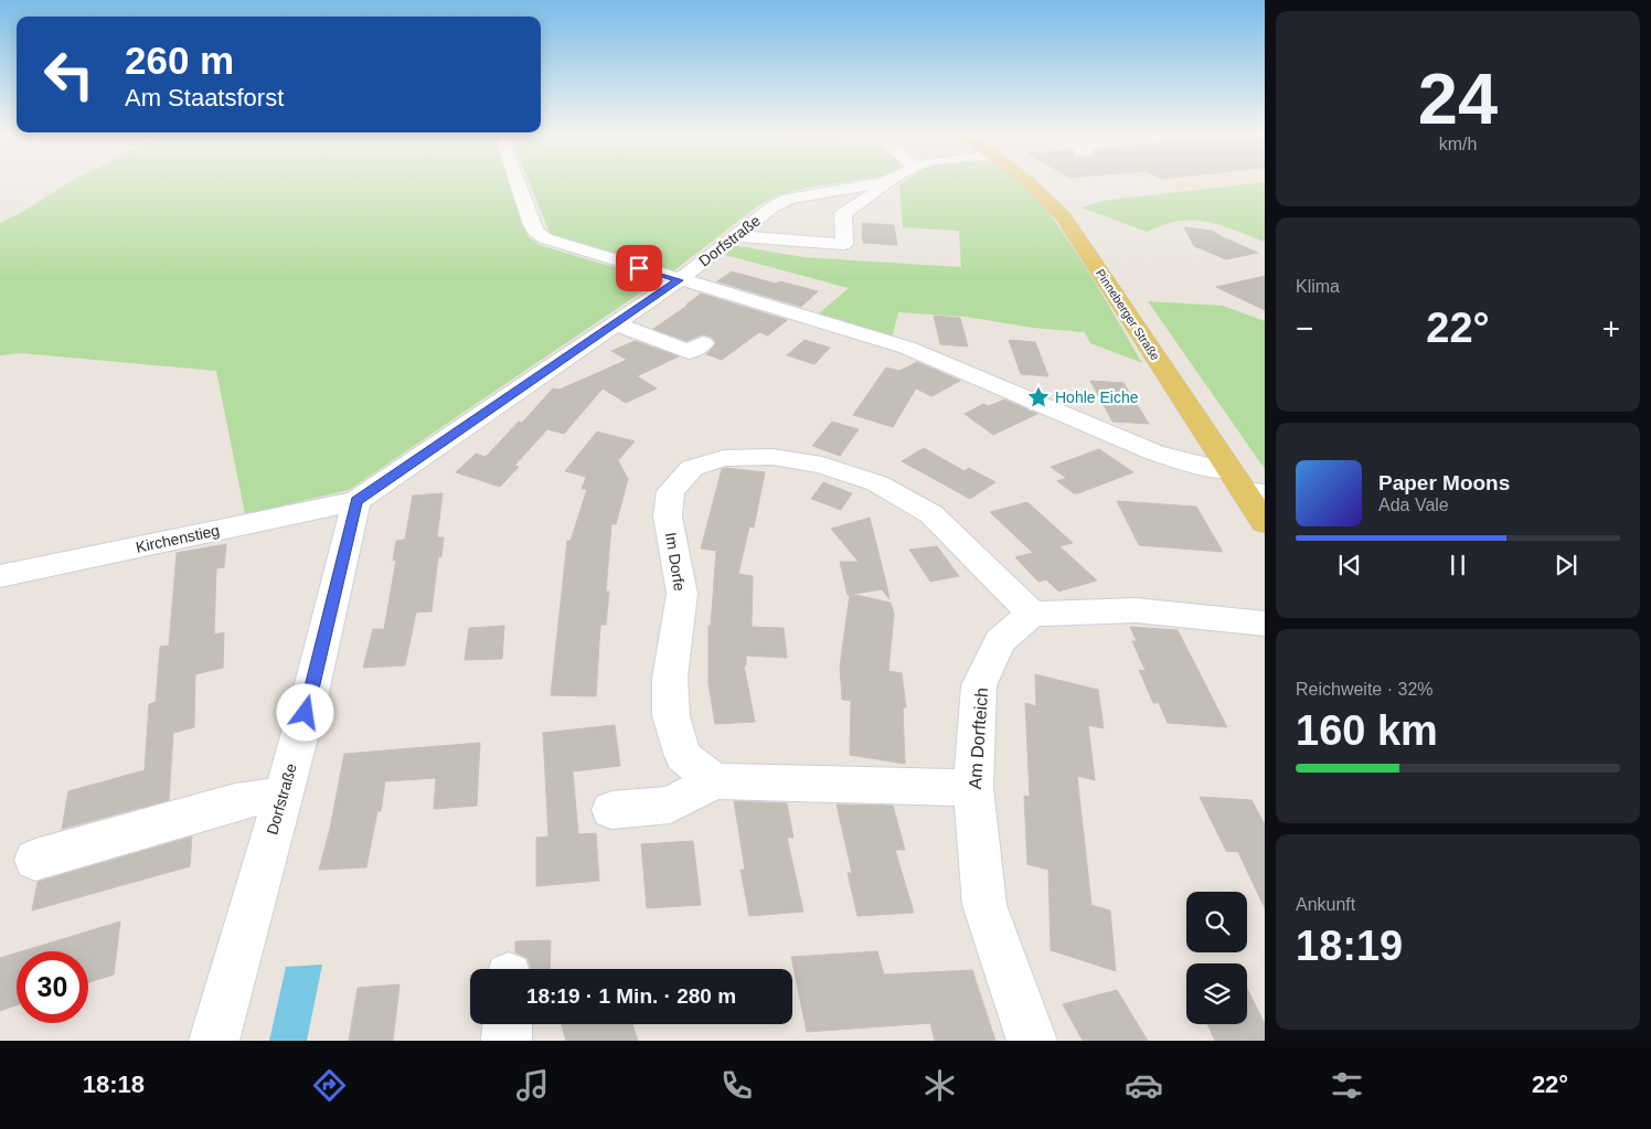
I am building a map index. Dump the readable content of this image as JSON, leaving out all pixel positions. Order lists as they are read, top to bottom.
{
  "streets": {
    "main road": ["Pinneberger Straße"],
    "street": [
      "Dorfstraße",
      "Kirchenstieg",
      "Im Dorfe",
      "Am Dorfteich"
    ]
  },
  "crossings": [
    ["Dorfstraße", "Kirchenstieg"],
    ["Im Dorfe", "Am Dorfteich"]
  ],
  "places": {
    "place": ["Hohle Eiche"]
  },
  "page": {
    "tile": [
      ["24", "km/h"],
      "Klima",
      ["Reichweite · 32%", "160 km"],
      ["Ankunft", "18:19"]
    ],
    "turn": ["260 m", "Am Staatsforst"],
    "heat": ["−", "22°", "+"],
    "song": ["Paper Moons", "Ada Vale"],
    "limit": "30",
    "trip": "18:19 · 1 Min. · 280 m",
    "tabs": ["18:18", "22°"]
  }
}
